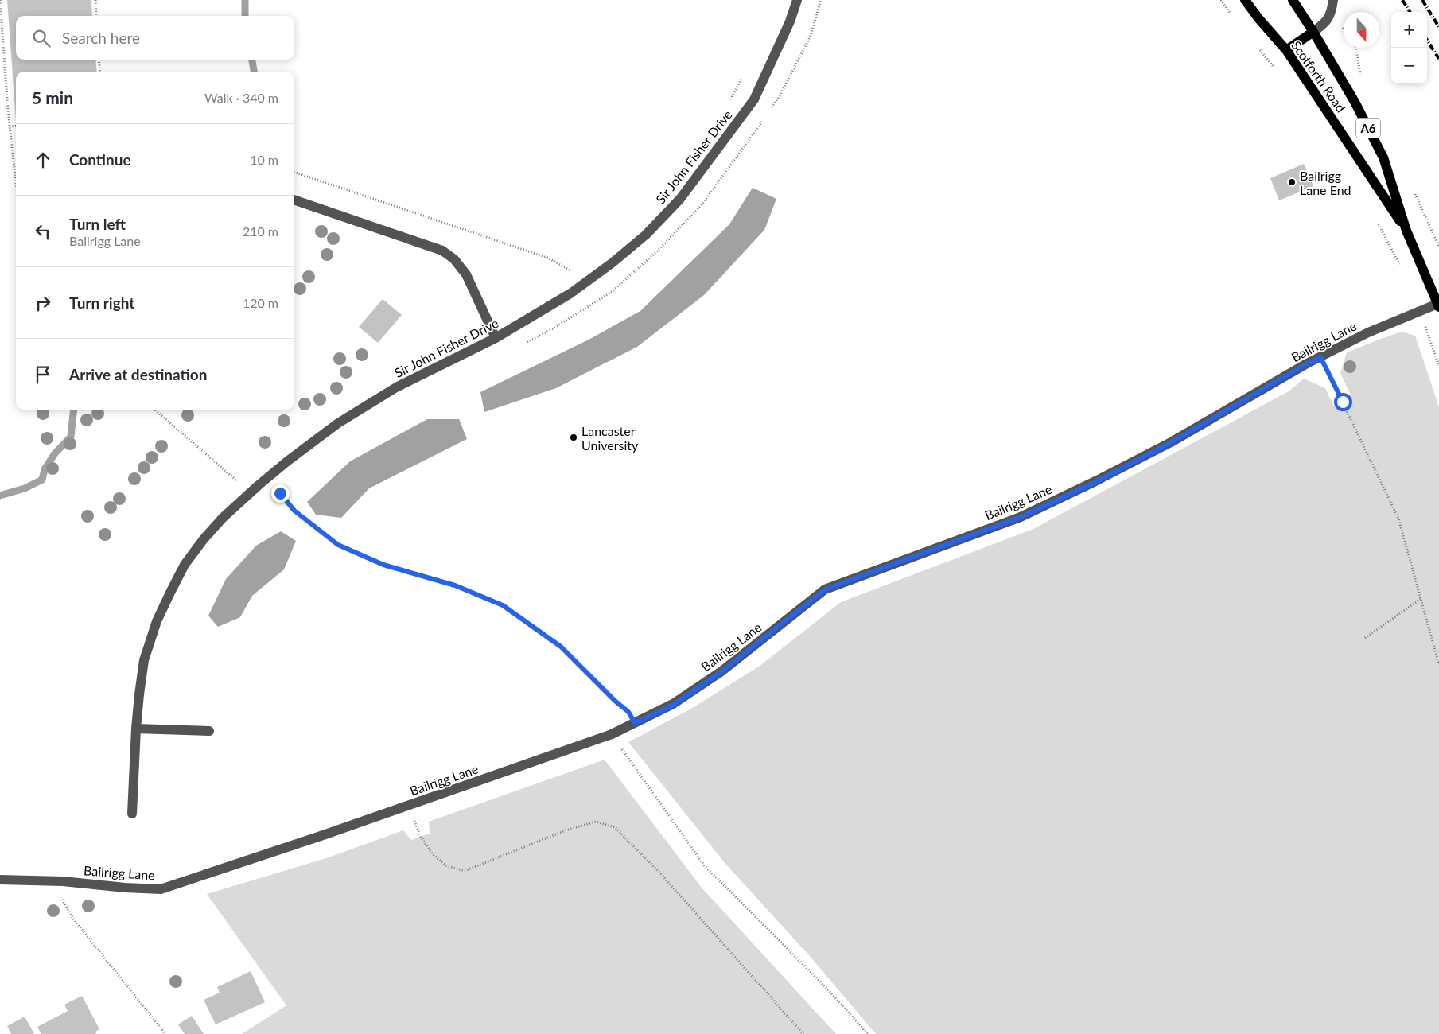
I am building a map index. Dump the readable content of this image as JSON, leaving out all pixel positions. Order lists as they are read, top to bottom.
{
  "streets": {
    "main road": ["Scotforth Road", "A6"],
    "street": ["Sir John Fisher Drive", "Bailrigg Lane"]
  },
  "crossings": [
    ["Scotforth Road", "Bailrigg Lane"]
  ],
  "places": ["Bailrigg Lane End", "Lancaster University"],
  "north": "bottom",
  "page": {
    "map_buttons": ["+", "−"],
    "search": "Search here",
    "heading": ["5 min", "Walk · 340 m"],
    "list": [
      ["Continue", "10 m"],
      ["Turn left", "Bailrigg Lane", "210 m"],
      ["Turn right", "120 m"],
      "Arrive at destination"
    ]
  }
}
